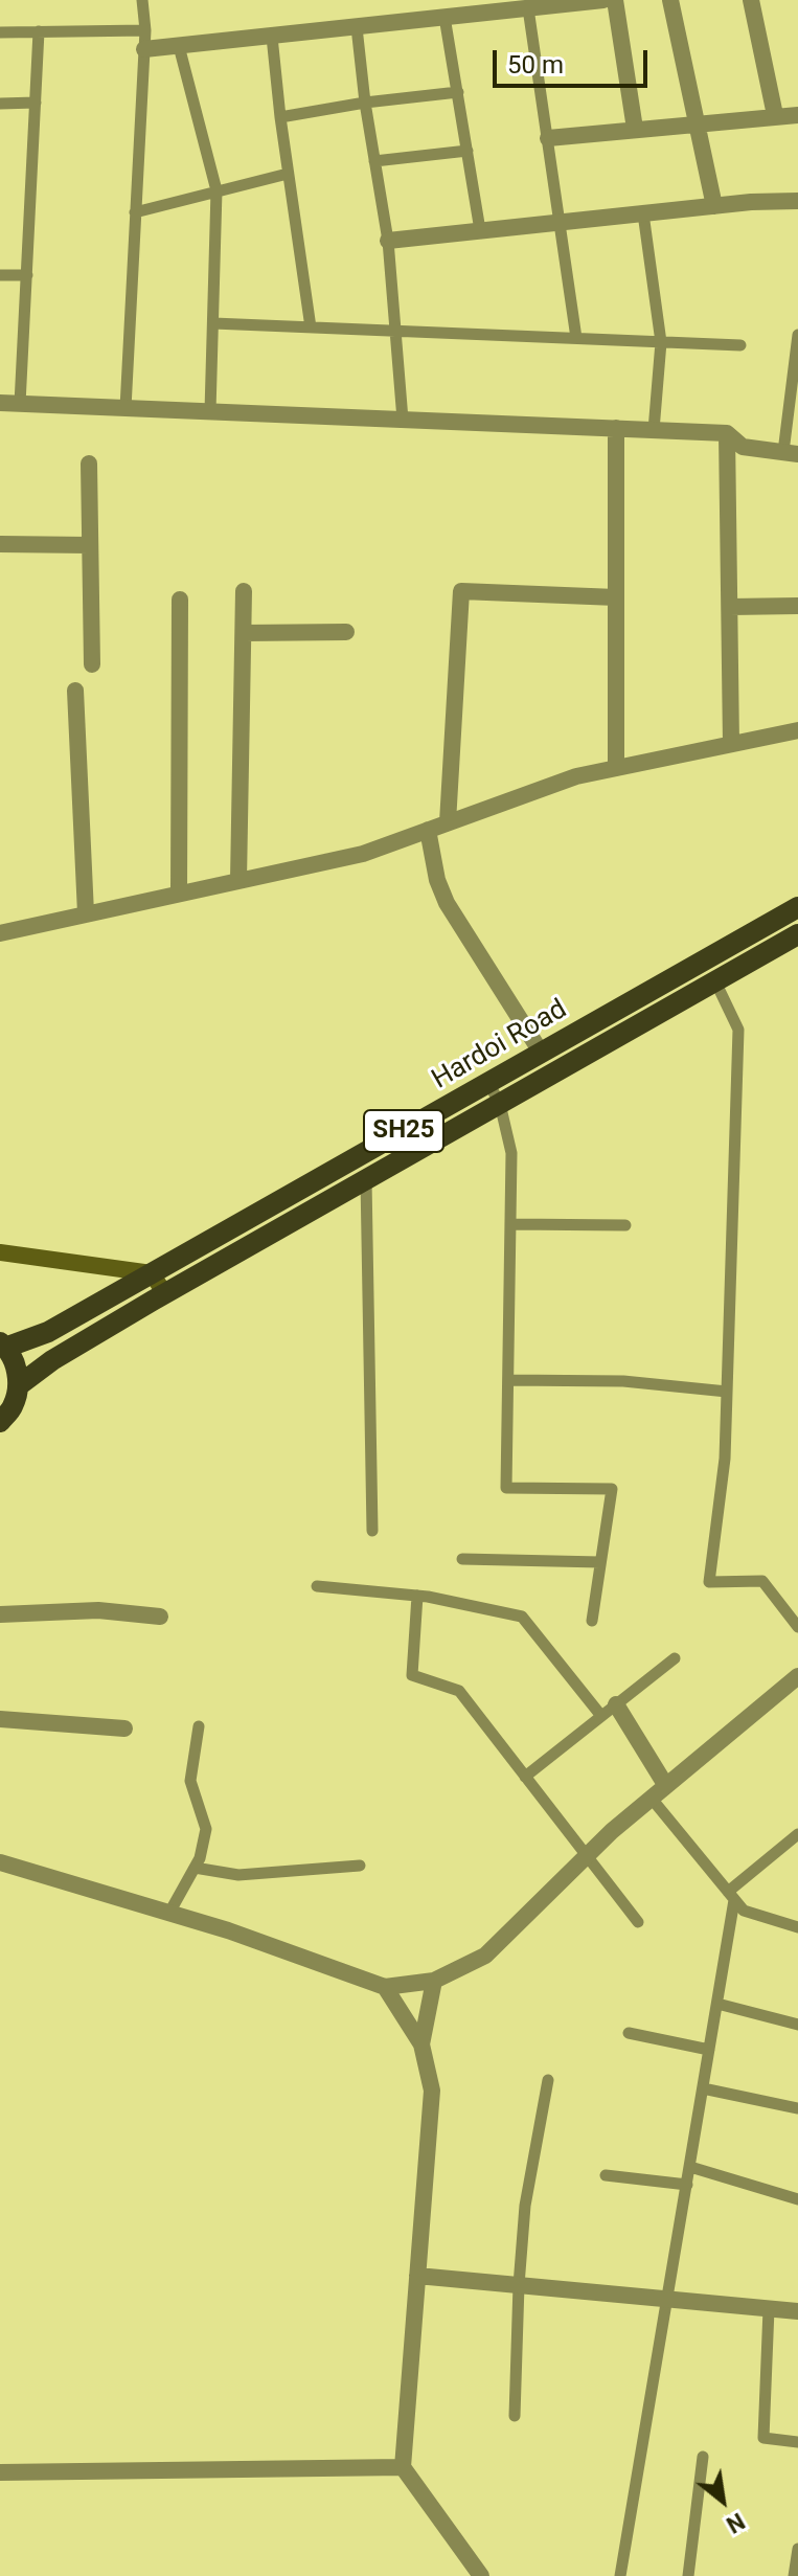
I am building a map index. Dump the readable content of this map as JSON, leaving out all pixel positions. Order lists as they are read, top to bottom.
{
  "streets": {
    "main road": ["Hardoi Road", "SH25"]
  },
  "crossings": [
    ["Hardoi Road", "SH25"]
  ],
  "scale_bar": "50 m",
  "north": "bottom right"
}
